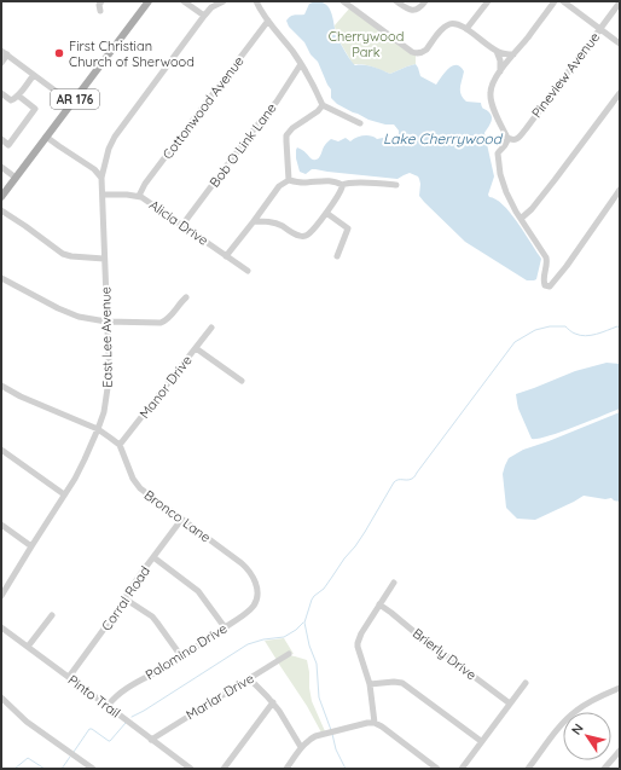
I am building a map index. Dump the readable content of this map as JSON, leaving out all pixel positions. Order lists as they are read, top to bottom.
{
  "streets": {
    "main road": ["AR 176"],
    "street": [
      "Pineview Avenue",
      "Cottonwood Avenue",
      "Bob O Link Lane",
      "Alicia Drive",
      "East Lee Avenue",
      "Manor Drive",
      "Bronco Lane",
      "Corral Road",
      "Palomino Drive",
      "Brierly Drive",
      "Pinto Trail",
      "Marlar Drive"
    ]
  },
  "crossings": [
    ["Cottonwood Avenue", "Alicia Drive"],
    ["Bob O Link Lane", "Alicia Drive"],
    ["Alicia Drive", "East Lee Avenue"],
    ["Manor Drive", "Bronco Lane"],
    ["Bronco Lane", "Corral Road"],
    ["Bronco Lane", "Palomino Drive"],
    ["Corral Road", "Pinto Trail"],
    ["Palomino Drive", "Pinto Trail"],
    ["Pinto Trail", "Marlar Drive"]
  ],
  "water": ["Lake Cherrywood"],
  "parks": ["Cherrywood Park"],
  "places": ["First Christian Church of Sherwood"],
  "north": "top left"
}
